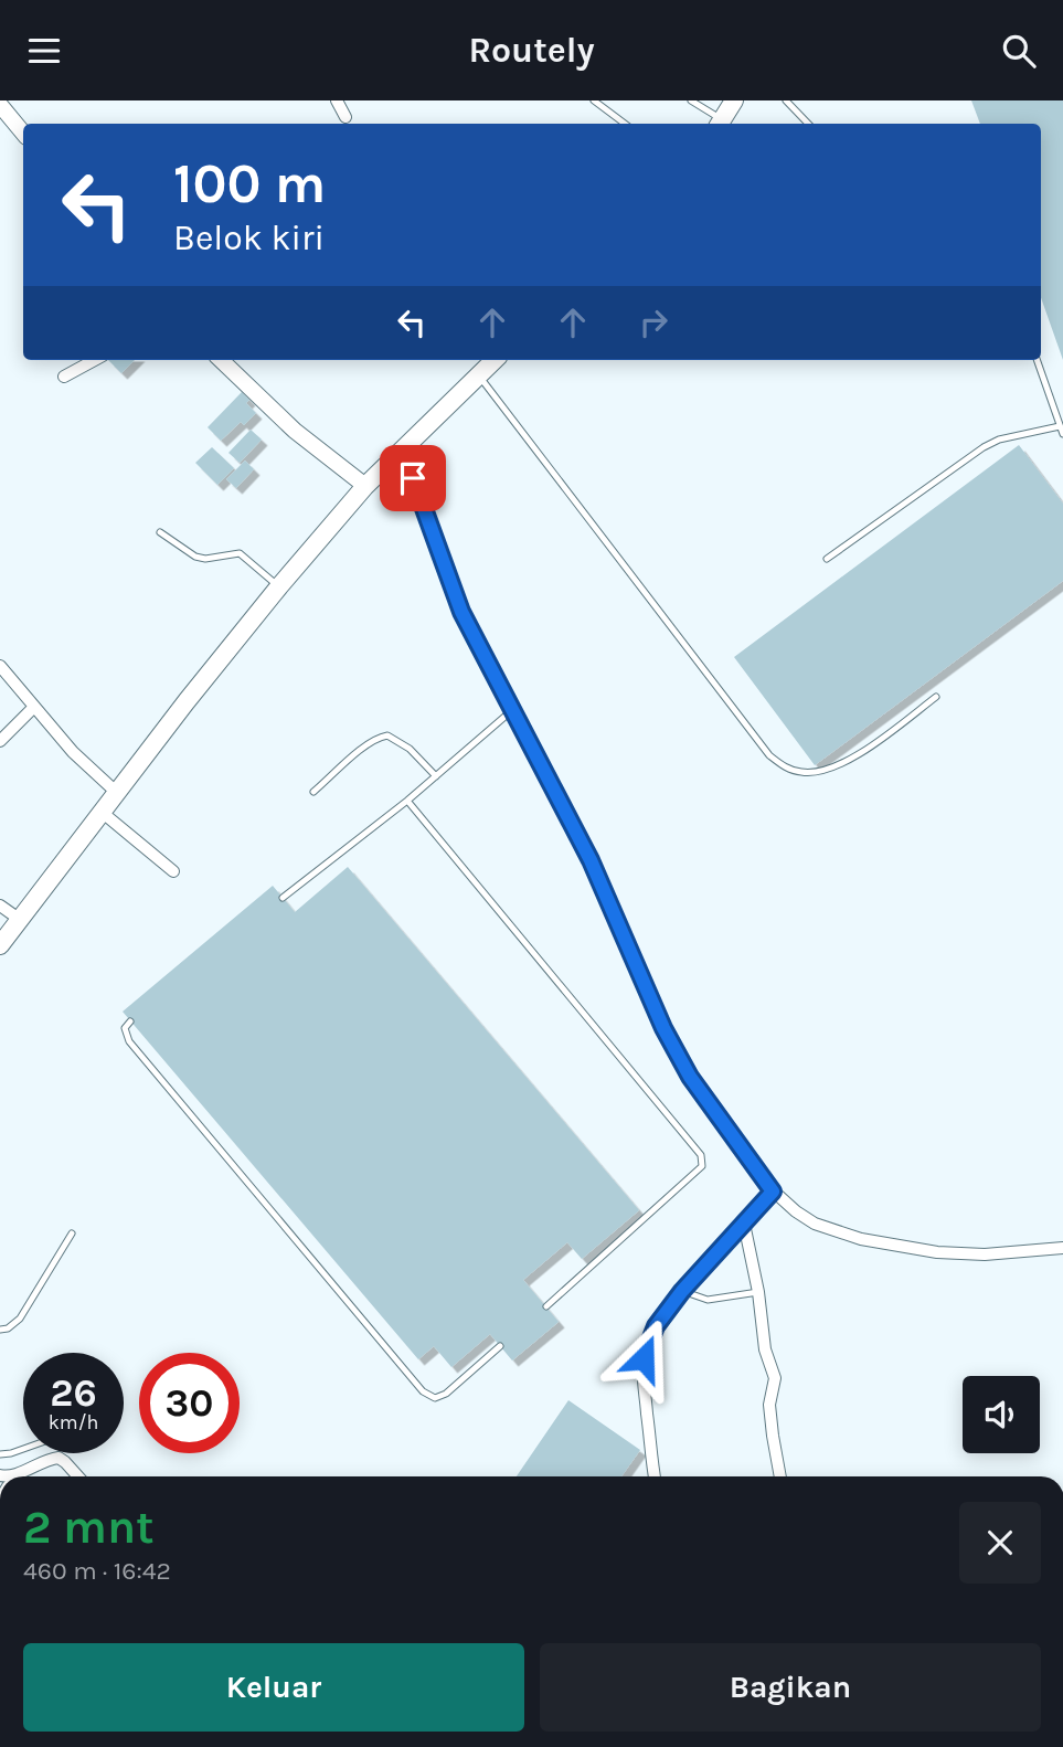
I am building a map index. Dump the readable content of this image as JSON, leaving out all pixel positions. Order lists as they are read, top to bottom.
{
  "page": {
    "header": "Routely",
    "turn": ["100 m", "Belok kiri"],
    "speed": "26 km/h",
    "limit": "30",
    "heading": ["2 mnt", "460 m · 16:42"],
    "buttons": ["Keluar", "Bagikan"]
  }
}
